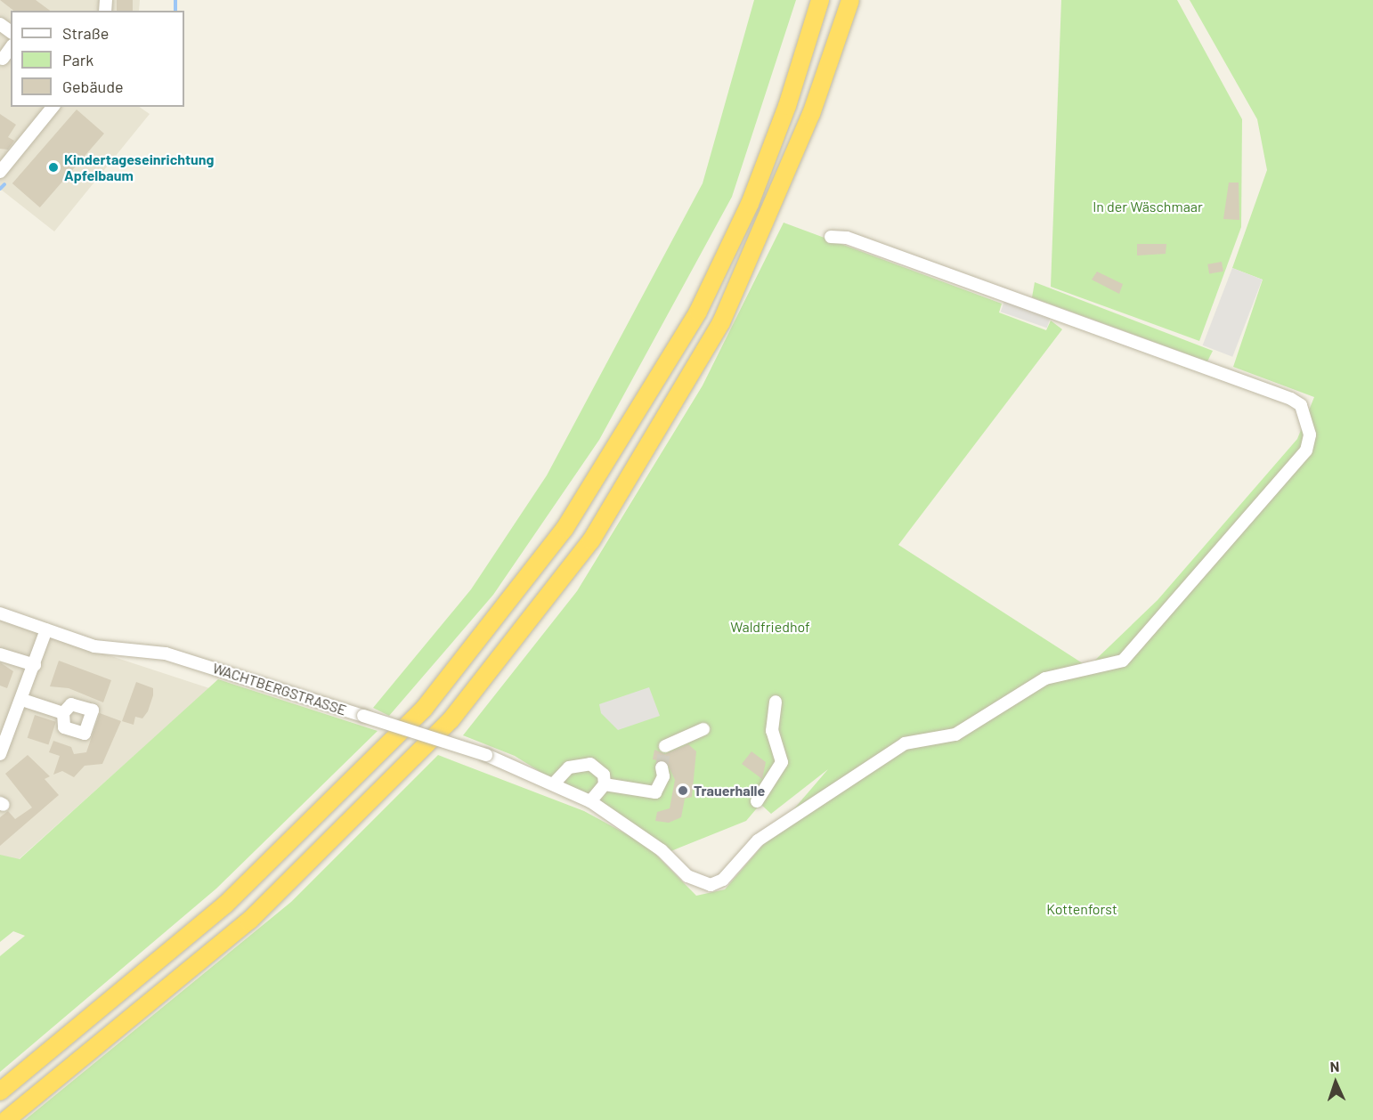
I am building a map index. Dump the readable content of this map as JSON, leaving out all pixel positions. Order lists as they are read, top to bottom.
{
  "streets": {
    "street": ["WACHTBERGSTRASSE"]
  },
  "parks": ["In der Wäschmaar", "Waldfriedhof", "Kottenforst"],
  "places": ["Kindertageseinrichtung Apfelbaum", "Trauerhalle"],
  "legend": ["Straße", "Park", "Gebäude"],
  "north": "top"
}
